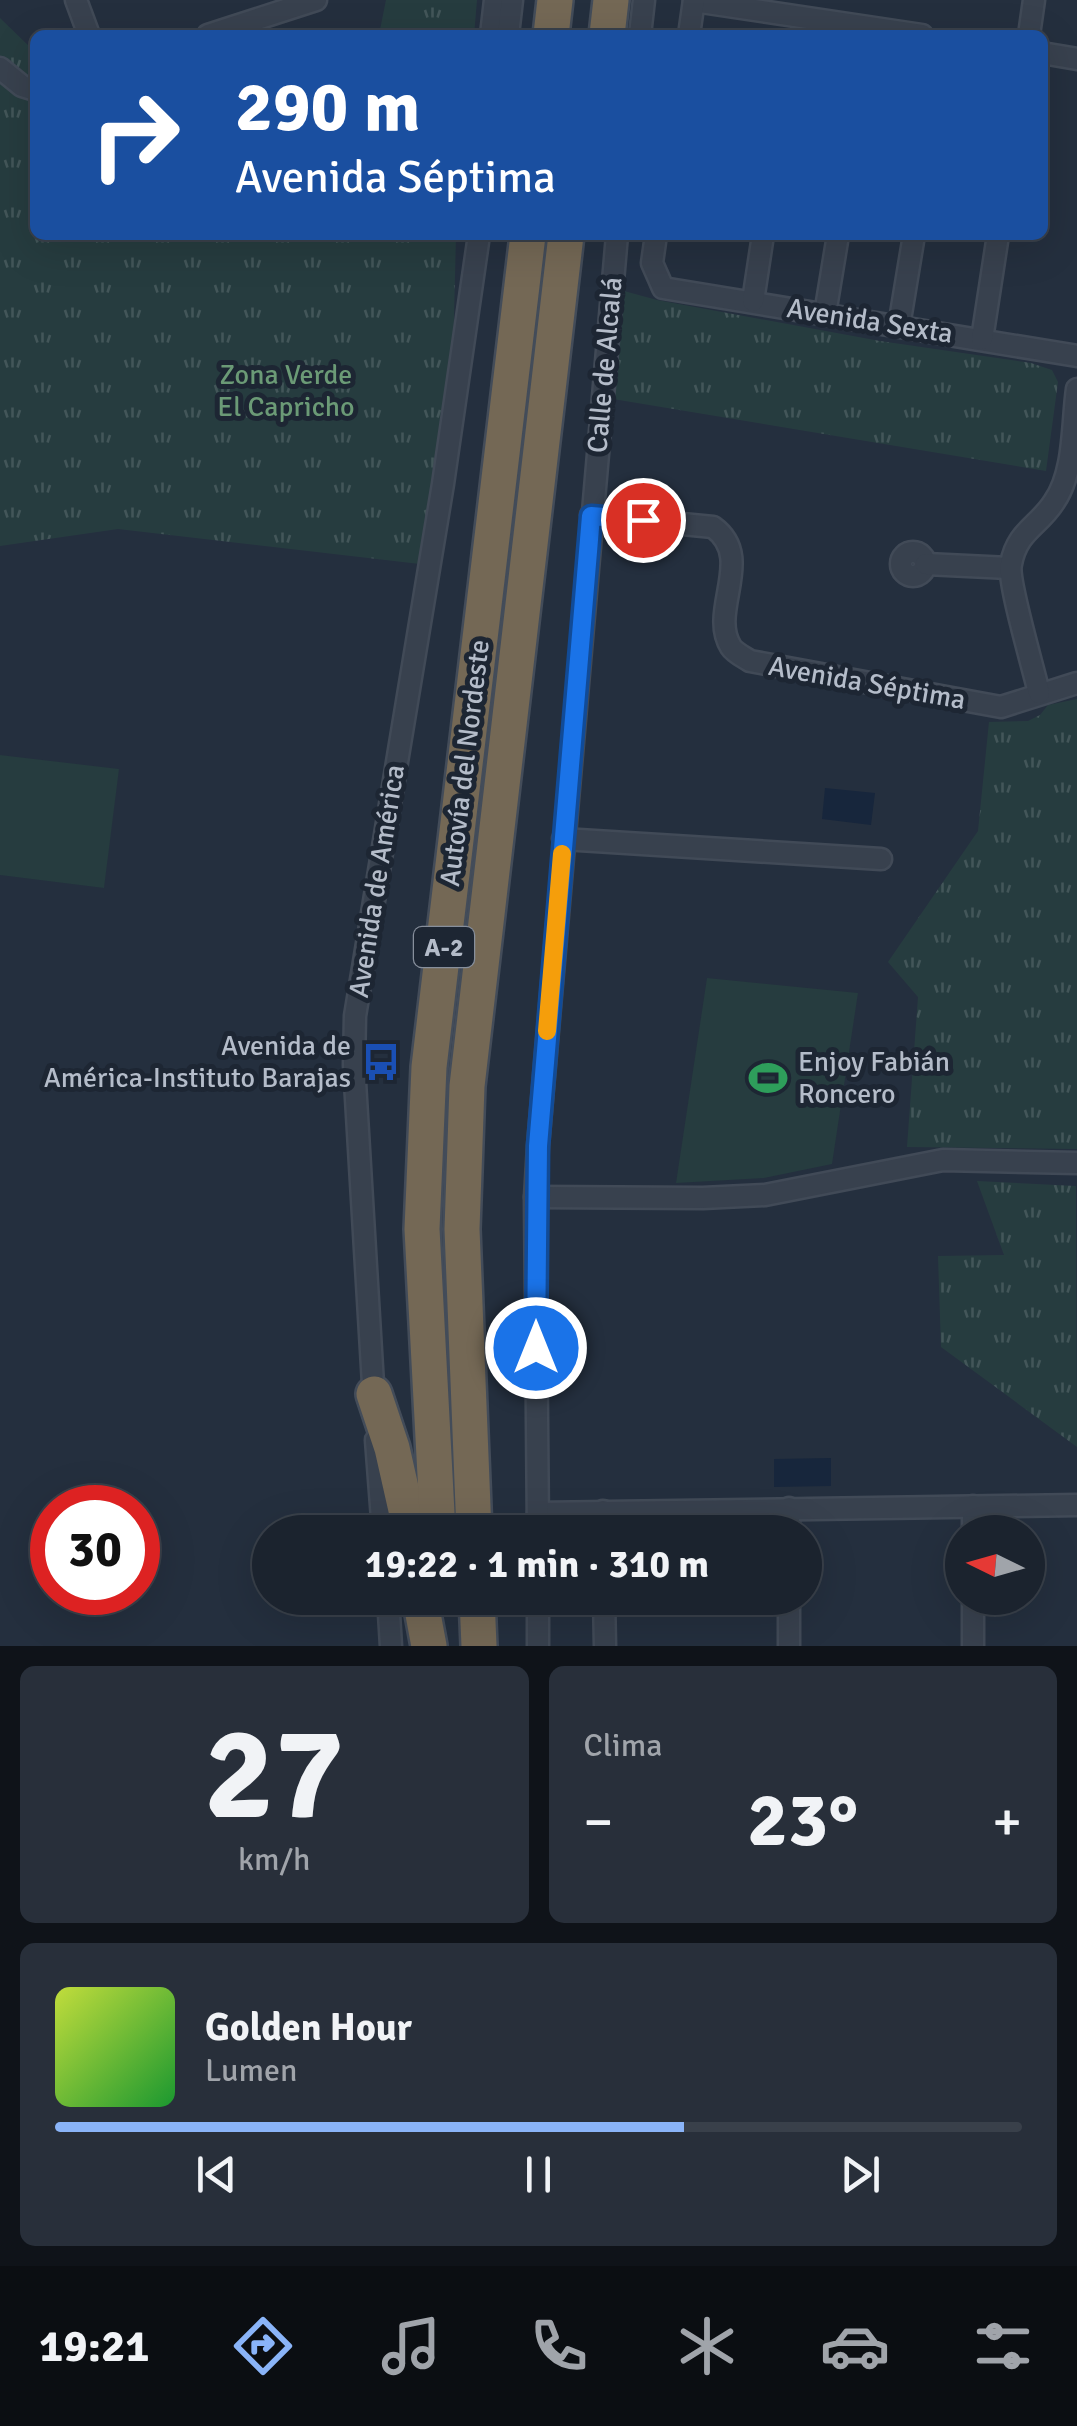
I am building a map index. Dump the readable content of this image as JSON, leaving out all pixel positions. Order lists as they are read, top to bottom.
{
  "streets": {
    "highway": ["Autovía del Nordeste", "A-2"],
    "street": [
      "Avenida Sexta",
      "Calle de Alcalá",
      "Avenida Séptima",
      "Avenida de América"
    ]
  },
  "crossings": [
    ["Calle de Alcalá", "Avenida Séptima"]
  ],
  "parks": ["Zona Verde El Capricho"],
  "places": {
    "bus stop": ["Avenida de América-Instituto Barajas"],
    "sports": ["Enjoy Fabián Roncero"]
  },
  "north": "left",
  "page": {
    "turn": ["290 m", "Avenida Séptima"],
    "limit": "30",
    "trip": "19:22 · 1 min · 310 m",
    "tile": [
      ["27", "km/h"],
      "Clima"
    ],
    "heat": ["−", "23°", "+"],
    "song": ["Golden Hour", "Lumen"],
    "tabs": "19:21"
  }
}
